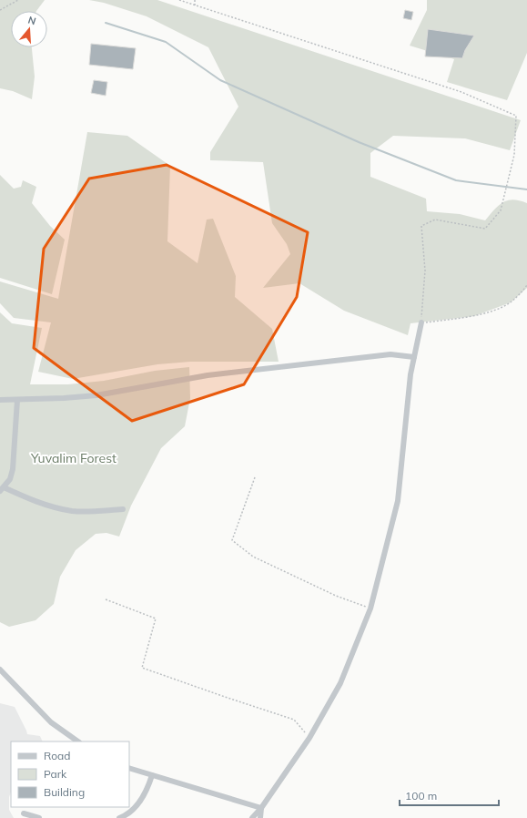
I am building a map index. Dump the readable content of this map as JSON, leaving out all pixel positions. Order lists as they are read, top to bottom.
{
  "parks": ["Yuvalim Forest"],
  "legend": ["Road", "Park", "Building"],
  "scale_bar": "100 m",
  "north": "top"
}
